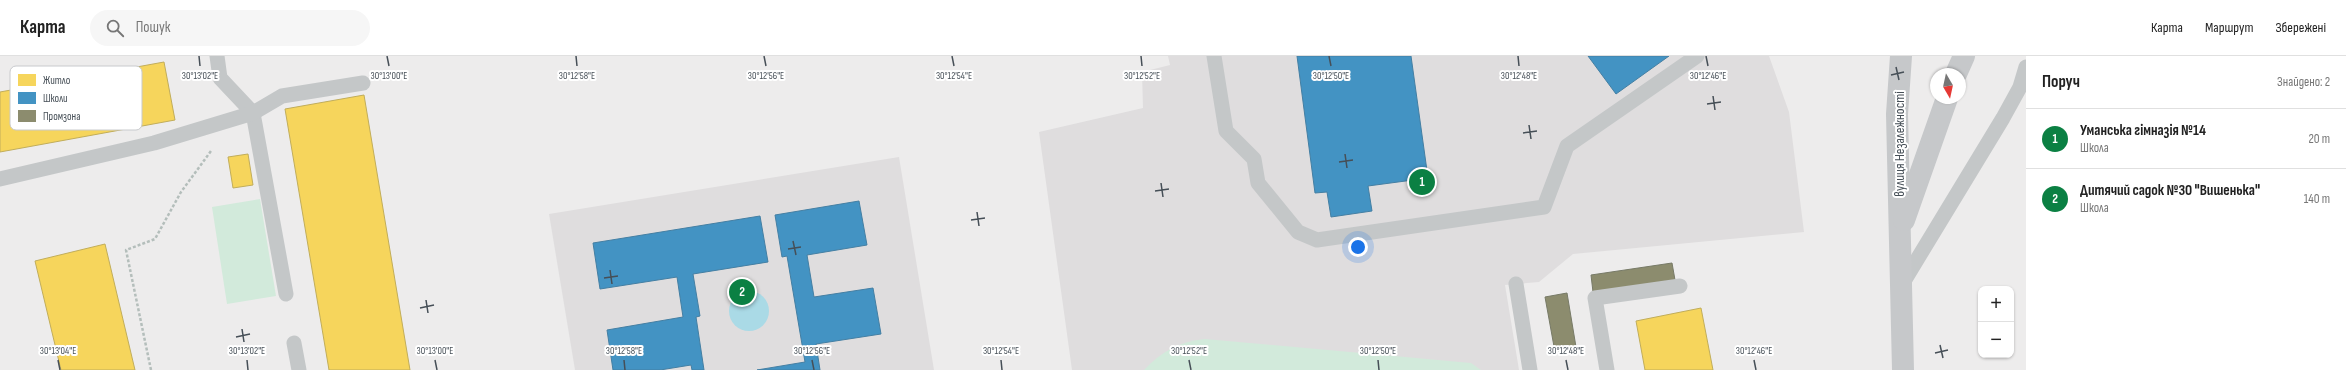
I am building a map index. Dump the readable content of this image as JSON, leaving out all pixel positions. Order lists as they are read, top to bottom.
{
  "streets": {
    "main road": ["вулиця Незалежності"]
  },
  "legend": ["Житло", "Школи", "Промзона"],
  "north": "bottom",
  "page": {
    "header": "Карта",
    "search": "Пошук",
    "nav": ["Карта", "Маршрут", "Збережені"],
    "heading": ["Поруч", "Знайдено: 2"],
    "list": [
      {
        "mark": "1",
        "name": "Уманська гімназія №14",
        "note": "Школа",
        "value": "20 m"
      },
      {
        "mark": "2",
        "name": "Дитячий садок №30 \"Вишенька\"",
        "note": "Школа",
        "value": "140 m"
      }
    ],
    "pins": ["1", "2"],
    "map_buttons": ["+", "−"]
  },
  "coordinates": [
    "30°13'02\"E",
    "30°13'00\"E",
    "30°12'58\"E",
    "30°12'56\"E",
    "30°12'54\"E",
    "30°12'52\"E",
    "30°12'50\"E",
    "30°12'48\"E",
    "30°12'46\"E",
    "30°13'04\"E"
  ]
}
